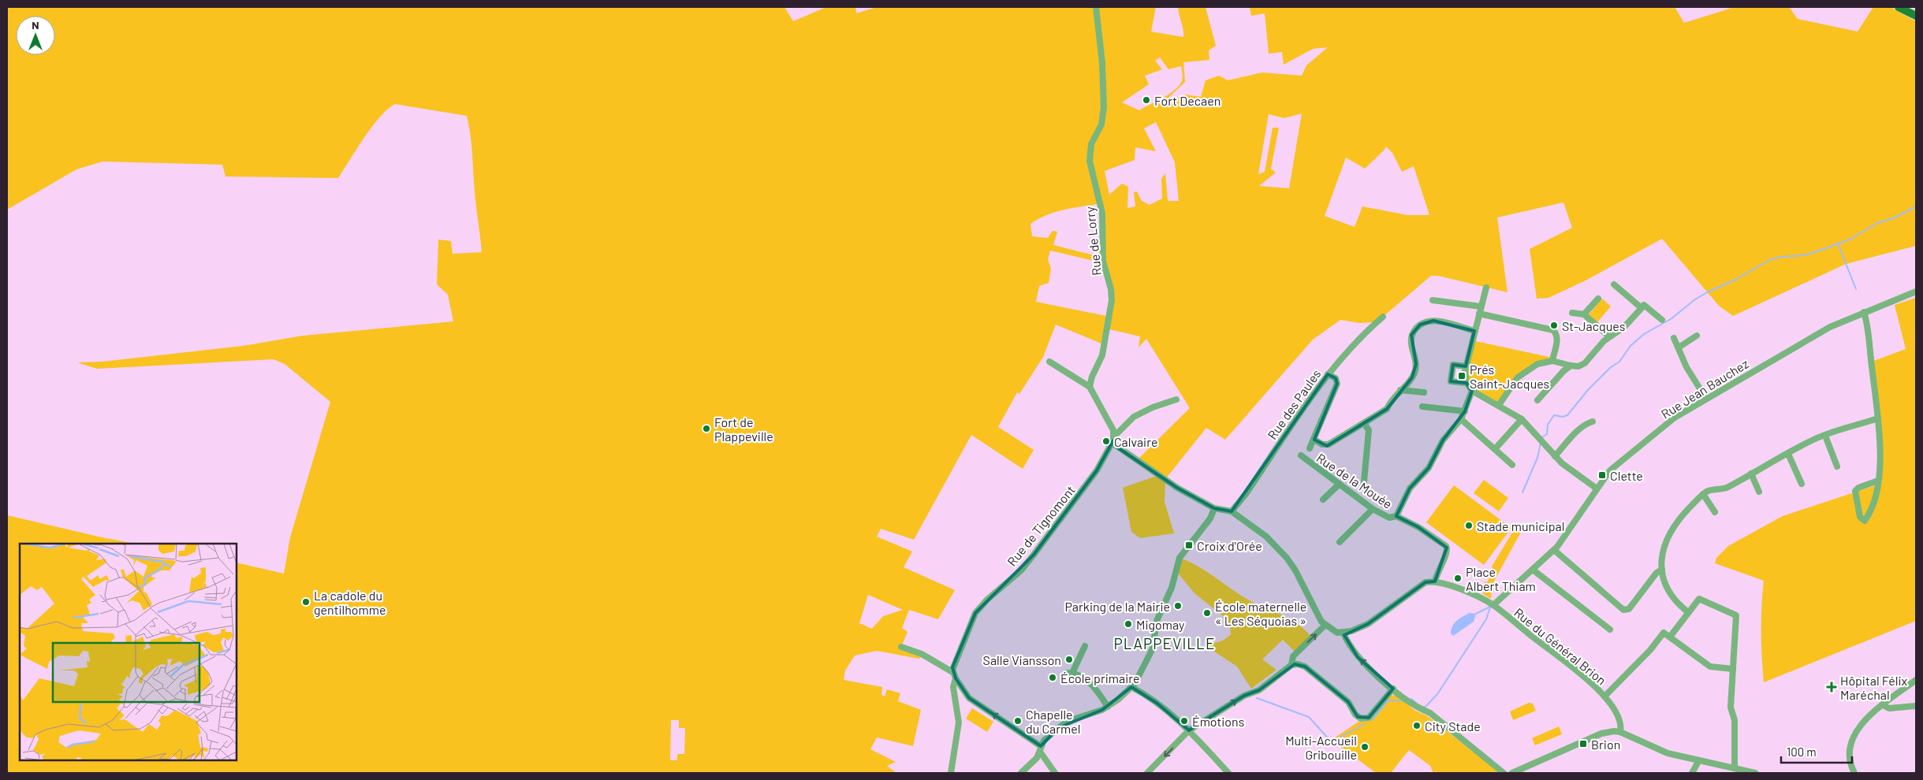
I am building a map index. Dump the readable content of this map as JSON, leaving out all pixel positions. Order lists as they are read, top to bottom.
{
  "streets": {
    "street": [
      "Rue de Lorry",
      "Rue Jean Bauchez",
      "Rue des Paules",
      "Rue de la Mouée",
      "Rue de Tignomont",
      "Rue du Général Brion"
    ]
  },
  "crossings": [
    ["Rue Jean Bauchez", "Rue du Général Brion"],
    ["Rue de la Mouée", "Rue du Général Brion"]
  ],
  "districts": ["PLAPPEVILLE"],
  "places": {
    "other": [
      "Fort Decaen",
      "St-Jacques",
      "Fort de Plappeville",
      "Calvaire",
      "Stade municipal",
      "Place Albert Thiam",
      "La cadole du gentilhomme",
      "Parking de la Mairie",
      "École maternelle « Les Séquoias »",
      "Migomay",
      "Salle Viansson",
      "École primaire",
      "Chapelle du Carmel",
      "Émotions",
      "City Stade",
      "Multi-Accueil Gribouille"
    ],
    "transit": [
      "Prés Saint-Jacques",
      "Clette",
      "Croix d'Orée",
      "Brion"
    ],
    "health": ["Hôpital Félix Maréchal"]
  },
  "scale_bar": "100 m",
  "north": "top"
}
